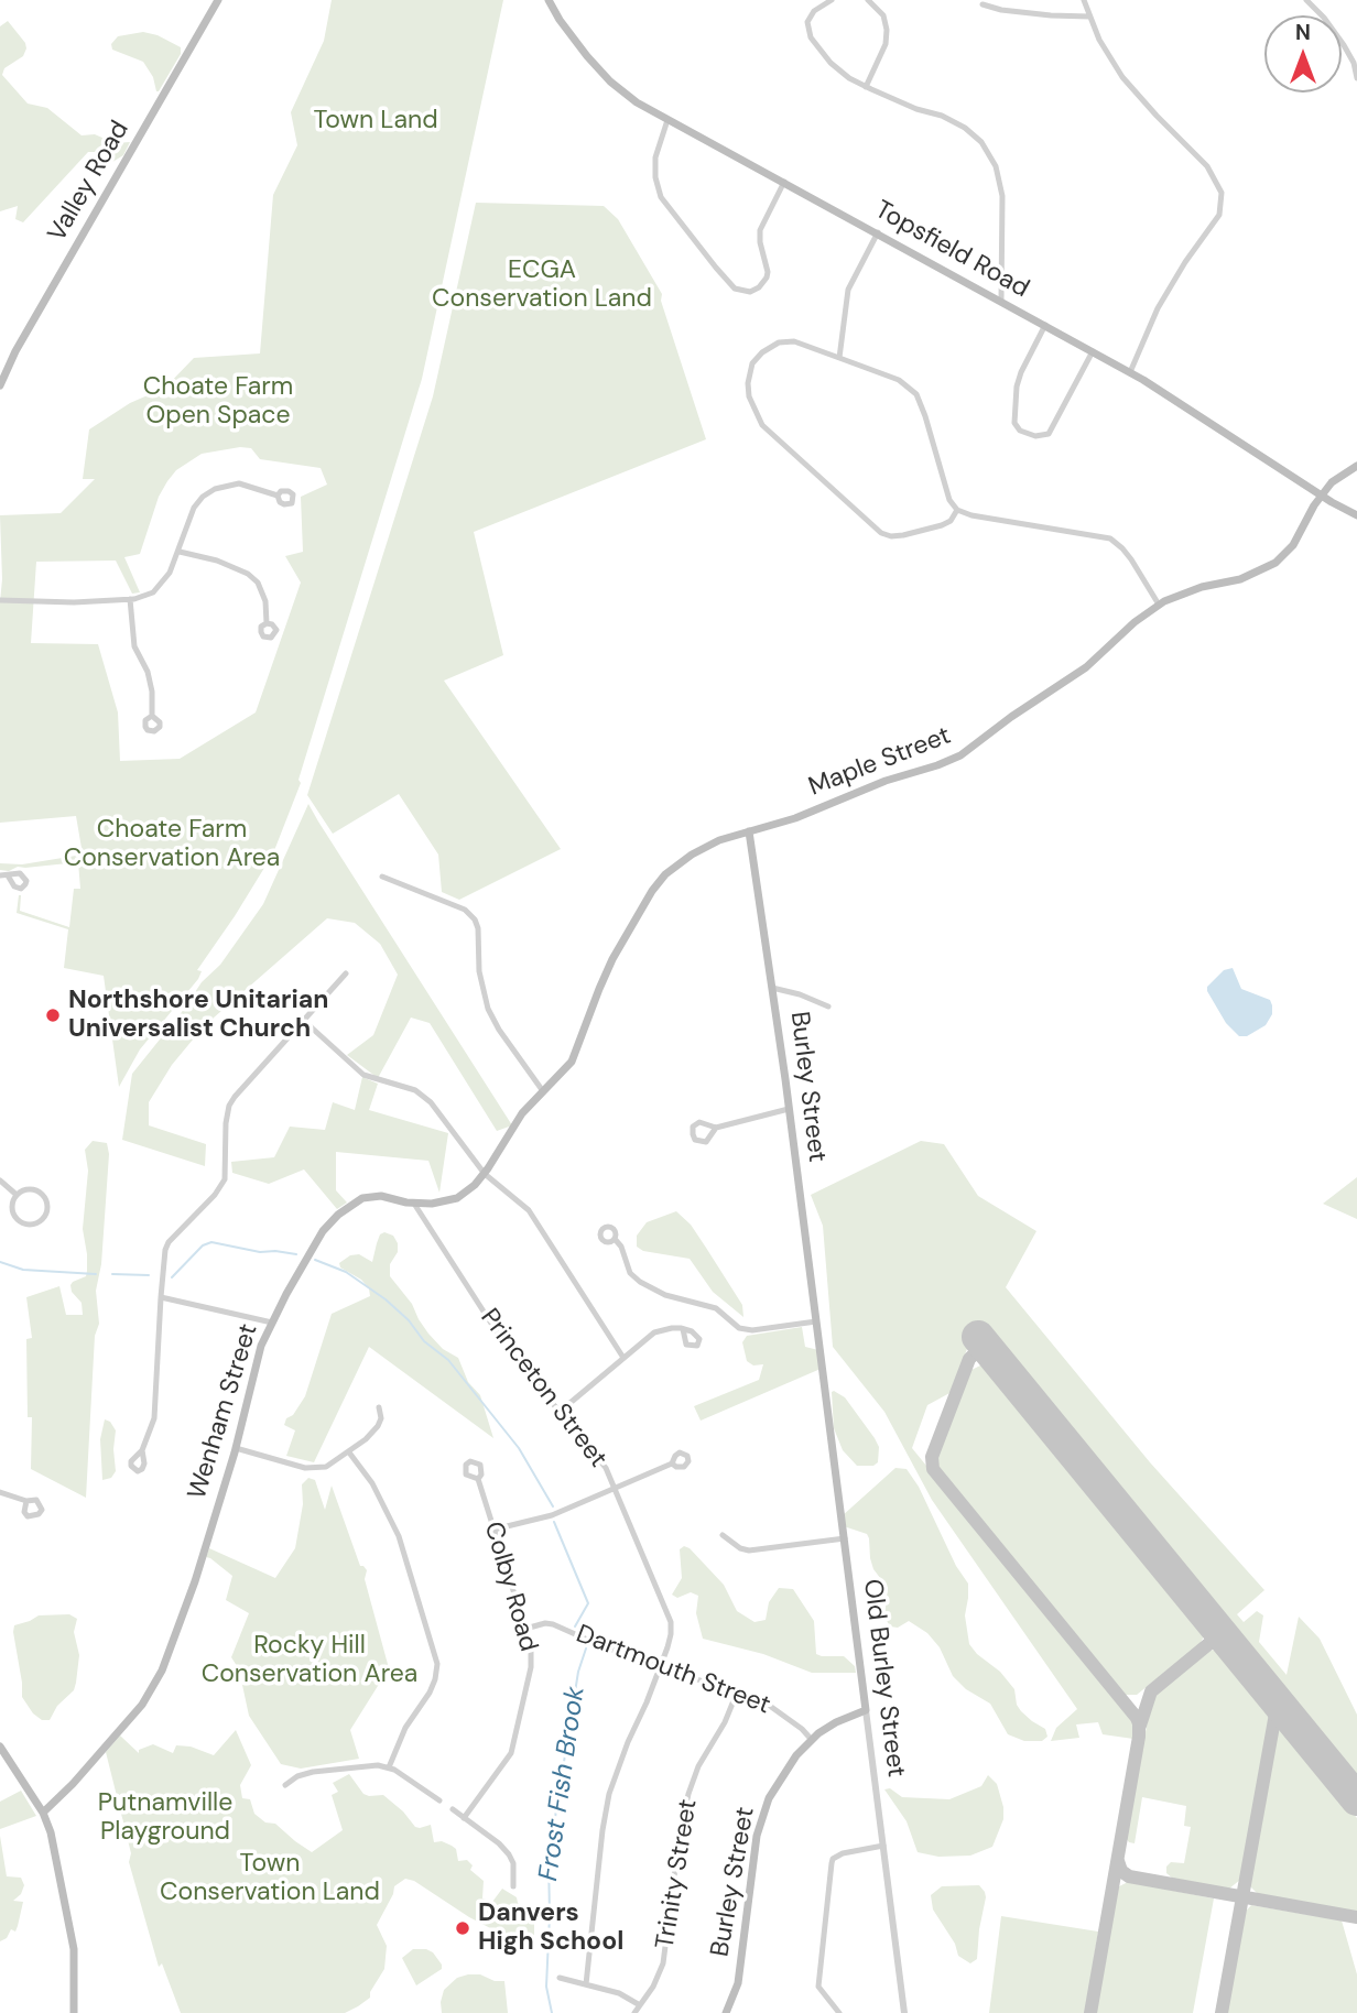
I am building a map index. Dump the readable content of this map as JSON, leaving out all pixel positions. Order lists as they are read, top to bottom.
{
  "streets": {
    "main road": [
      "Valley Road",
      "Topsfield Road",
      "Maple Street",
      "Burley Street",
      "Wenham Street",
      "Old Burley Street"
    ],
    "street": [
      "Princeton Street",
      "Colby Road",
      "Dartmouth Street",
      "Trinity Street"
    ]
  },
  "crossings": [
    ["Topsfield Road", "Maple Street"],
    ["Maple Street", "Burley Street"],
    ["Maple Street", "Wenham Street"],
    ["Burley Street", "Dartmouth Street"],
    ["Burley Street", "Old Burley Street"],
    ["Princeton Street", "Wenham Street"],
    ["Princeton Street", "Dartmouth Street"],
    ["Colby Road", "Dartmouth Street"],
    ["Dartmouth Street", "Trinity Street"]
  ],
  "water": ["Frost Fish Brook"],
  "parks": [
    "Town Land",
    "ECGA Conservation Land",
    "Choate Farm Open Space",
    "Choate Farm Conservation Area",
    "Rocky Hill Conservation Area",
    "Putnamville Playground",
    "Town Conservation Land"
  ],
  "places": ["Northshore Unitarian Universalist Church", "Danvers High School"],
  "north": "top"
}
